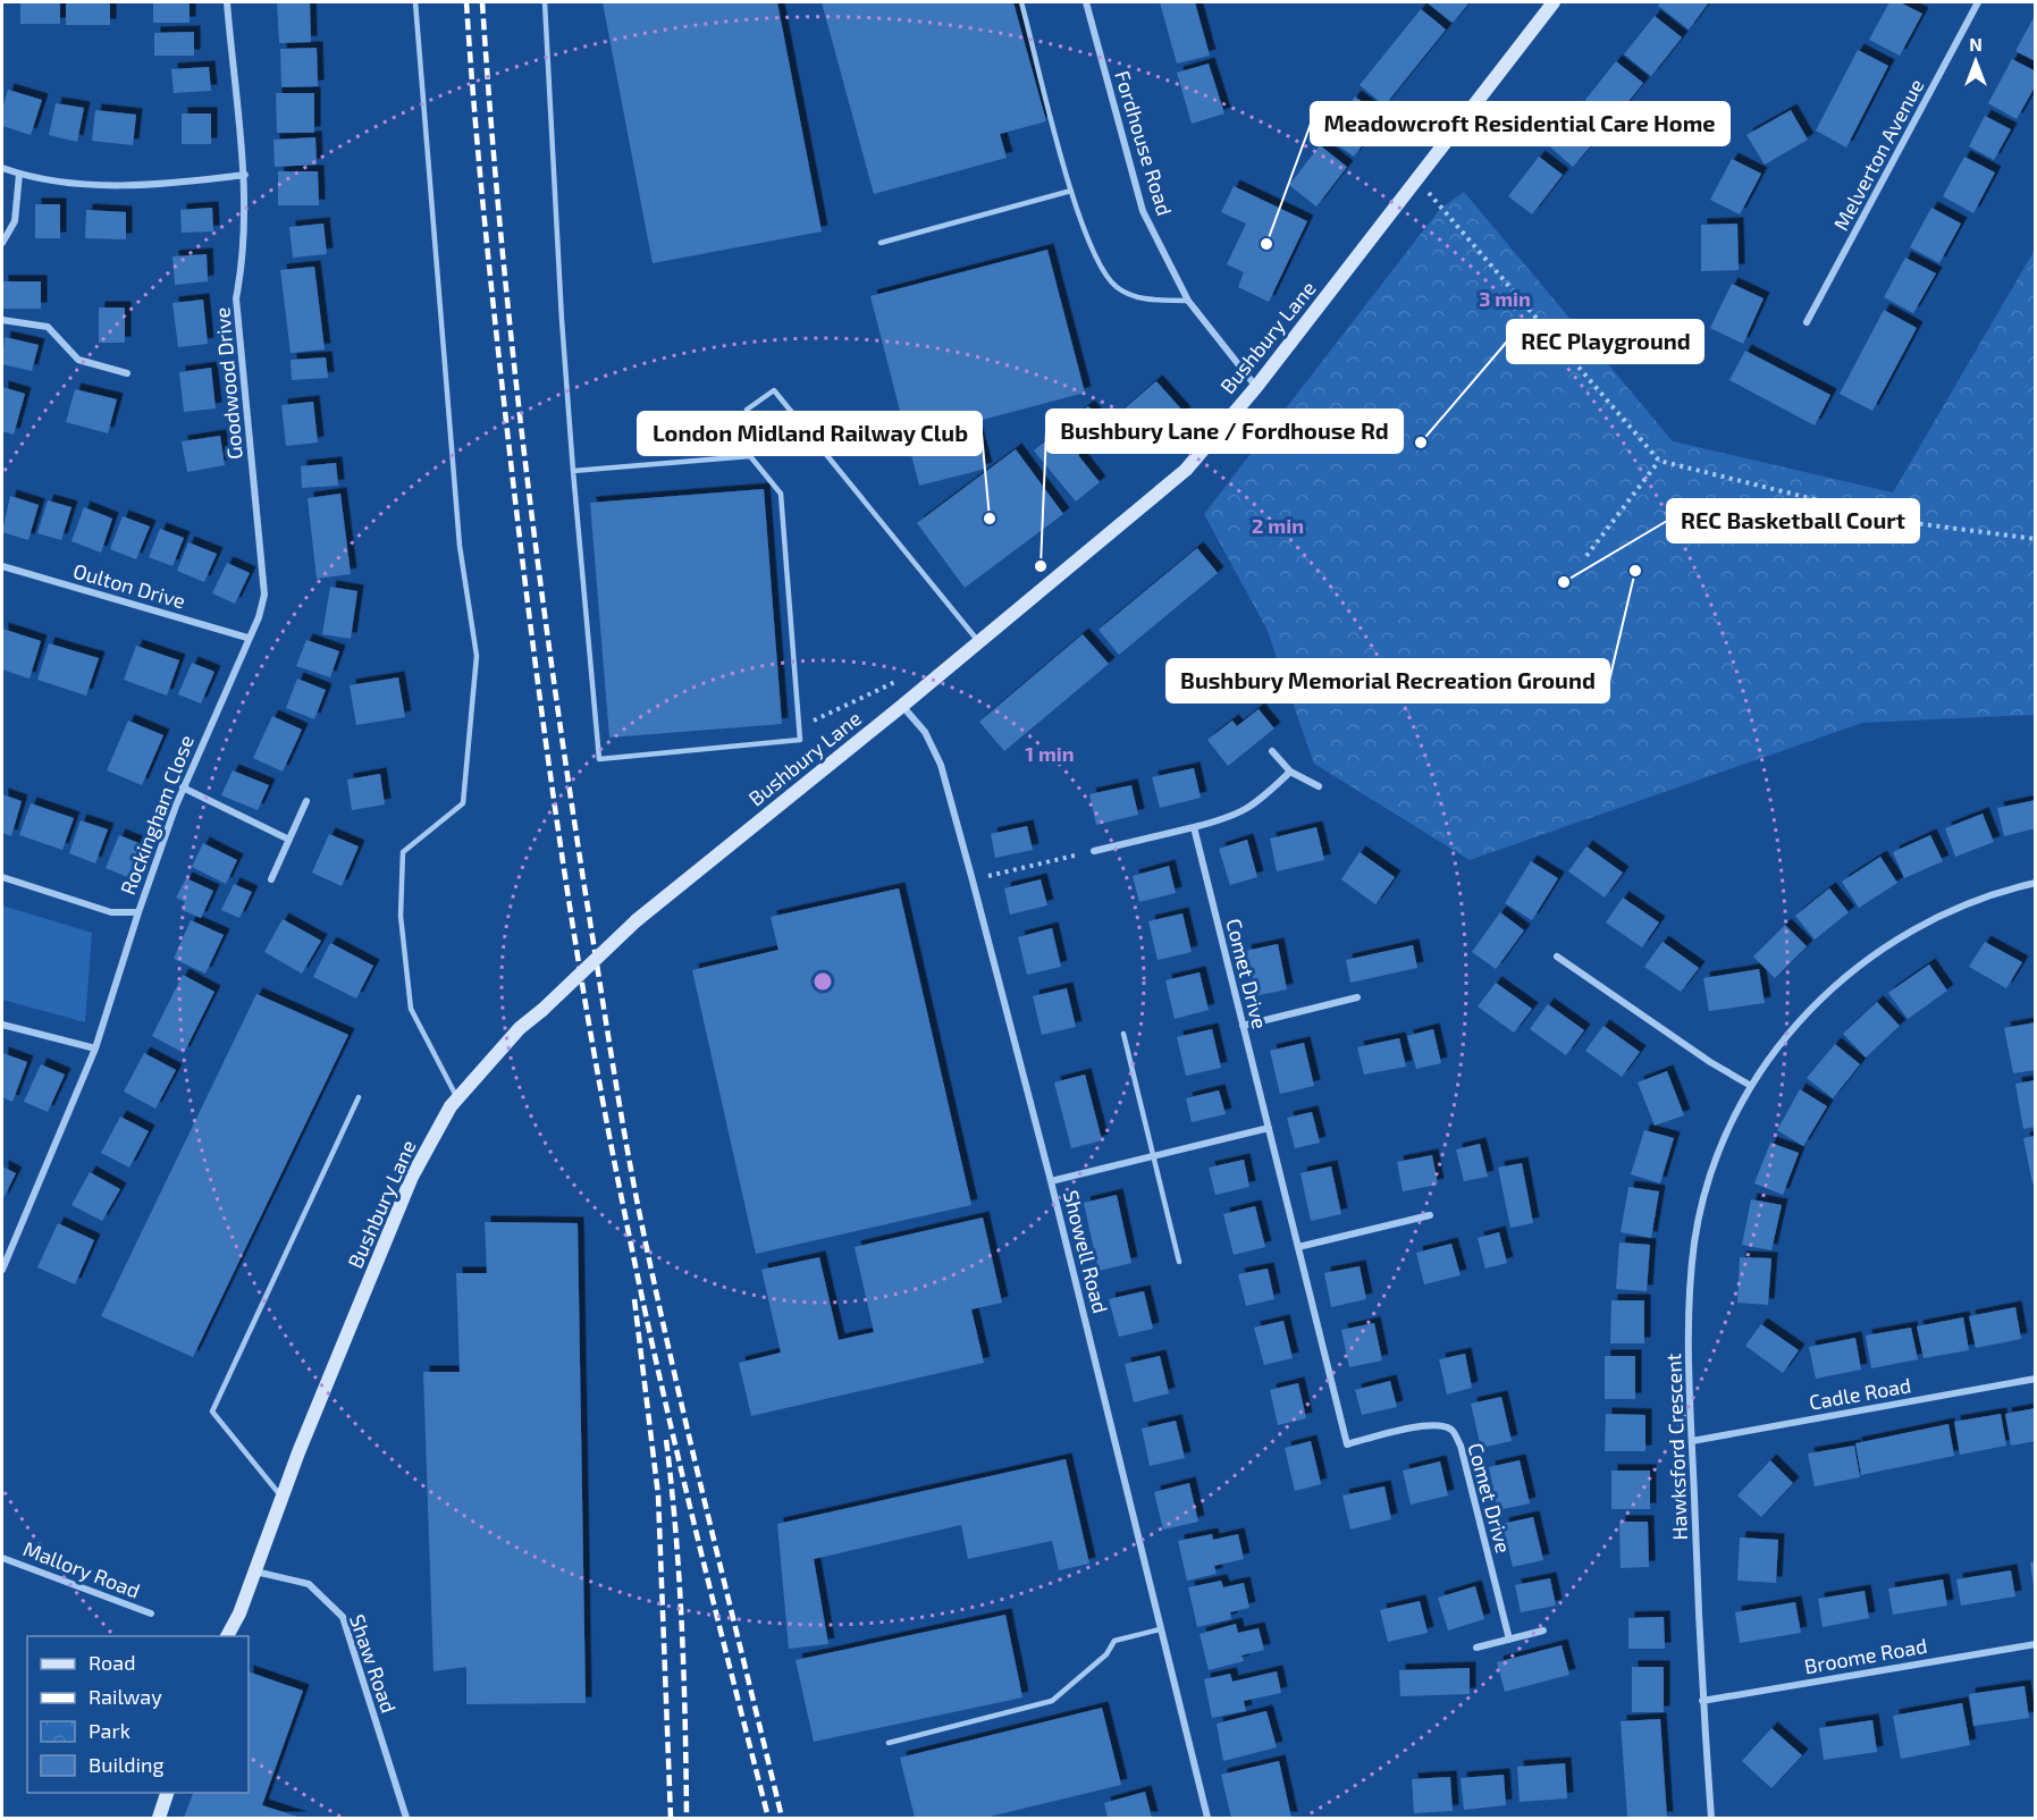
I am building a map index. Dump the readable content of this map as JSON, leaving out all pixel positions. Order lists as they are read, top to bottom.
{
  "streets": {
    "street": [
      "Fordhouse Road",
      "Melverton Avenue",
      "Bushbury Lane",
      "Goodwood Drive",
      "Oulton Drive",
      "Rockingham Close",
      "Comet Drive",
      "Showell Road",
      "Cadle Road",
      "Hawksford Crescent",
      "Mallory Road",
      "Broome Road",
      "Shaw Road"
    ]
  },
  "crossings": [
    ["Fordhouse Road", "Bushbury Lane"],
    ["Bushbury Lane", "Showell Road"],
    ["Bushbury Lane", "Shaw Road"],
    ["Goodwood Drive", "Oulton Drive"],
    ["Goodwood Drive", "Rockingham Close"],
    ["Oulton Drive", "Rockingham Close"],
    ["Cadle Road", "Hawksford Crescent"],
    ["Hawksford Crescent", "Broome Road"]
  ],
  "places": [
    "Meadowcroft Residential Care Home",
    "REC Playground",
    "London Midland Railway Club",
    "Bushbury Lane / Fordhouse Rd",
    "Bushbury Memorial Recreation Ground",
    "REC Basketball Court"
  ],
  "legend": [
    "Road",
    "Railway",
    "Park",
    "Building"
  ],
  "north": "top",
  "rings": ["3 min", "2 min", "1 min"]
}
